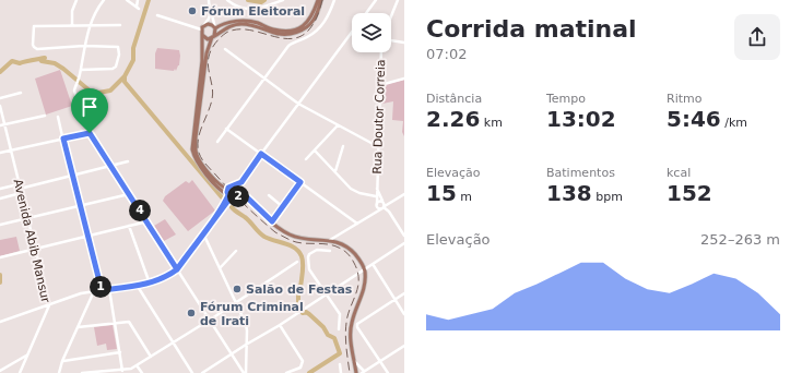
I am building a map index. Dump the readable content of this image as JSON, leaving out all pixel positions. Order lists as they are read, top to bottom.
{
  "streets": {
    "street": ["Rua Doutor Correia", "Avenida Abib Mansur"]
  },
  "places": ["Fórum Eleitoral", "Salão de Festas", "Fórum Criminal de Irati"],
  "page": {
    "heading": ["Corrida matinal", "07:02"],
    "stats": [
      ["Distância", "2.26 km"],
      ["Tempo", "13:02"],
      ["Ritmo", "5:46 /km"],
      ["Elevação", "15 m"],
      ["Batimentos", "138 bpm"],
      ["kcal", "152"]
    ],
    "pins": ["2", "4", "1"],
    "chart": ["Elevação", "252–263 m"]
  }
}
